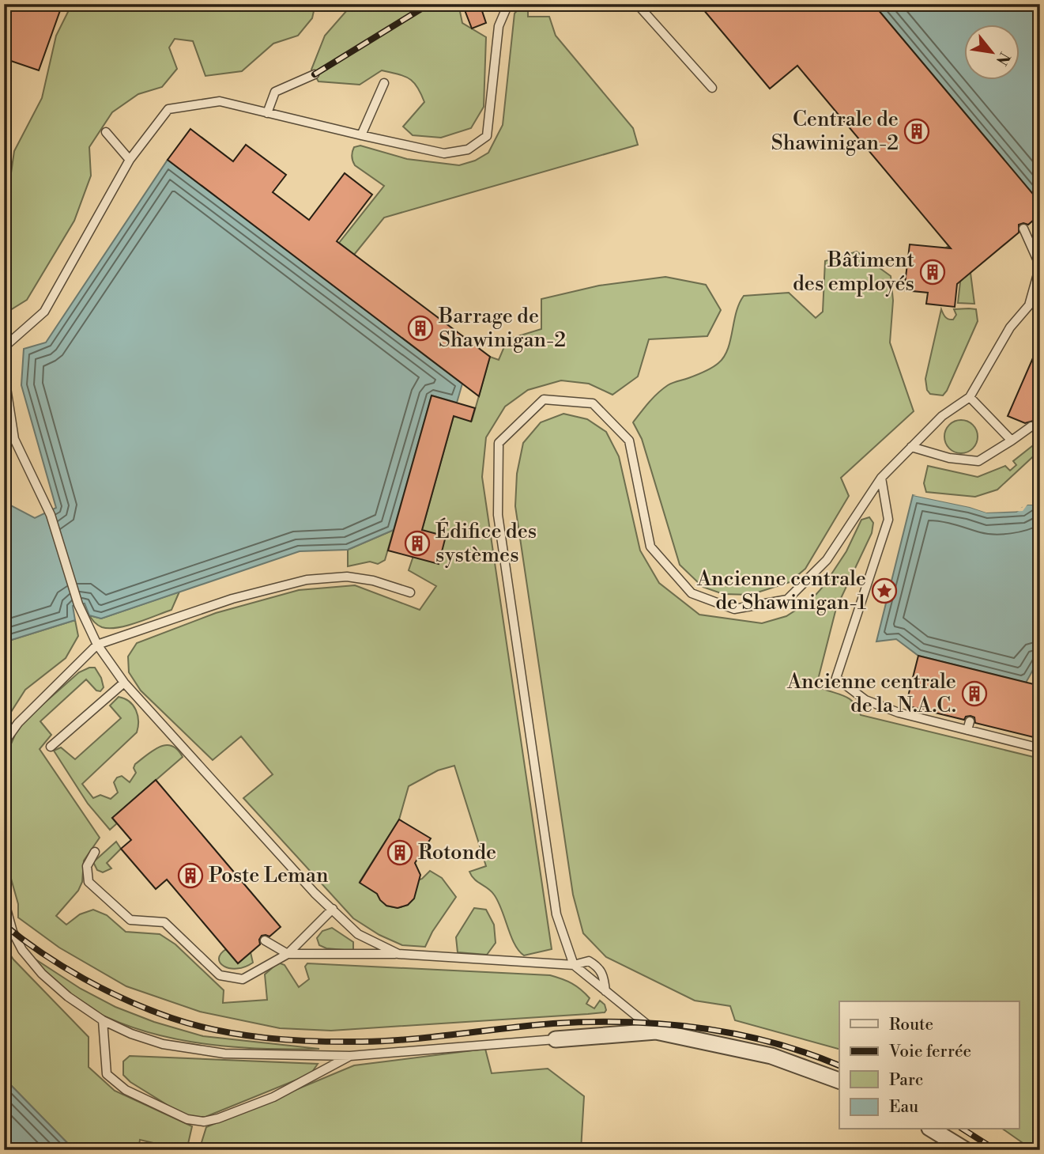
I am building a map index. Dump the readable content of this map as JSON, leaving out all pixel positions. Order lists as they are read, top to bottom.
{
  "places": {
    "building": [
      "Centrale de Shawinigan-2",
      "Bâtiment des employés",
      "Barrage de Shawinigan-2",
      "Édifice des systèmes",
      "Ancienne centrale de la N.A.C.",
      "Rotonde",
      "Poste Leman"
    ],
    "place": ["Ancienne centrale de Shawinigan-1"]
  },
  "legend": [
    "Route",
    "Voie ferrée",
    "Parc",
    "Eau"
  ],
  "north": "bottom right"
}
